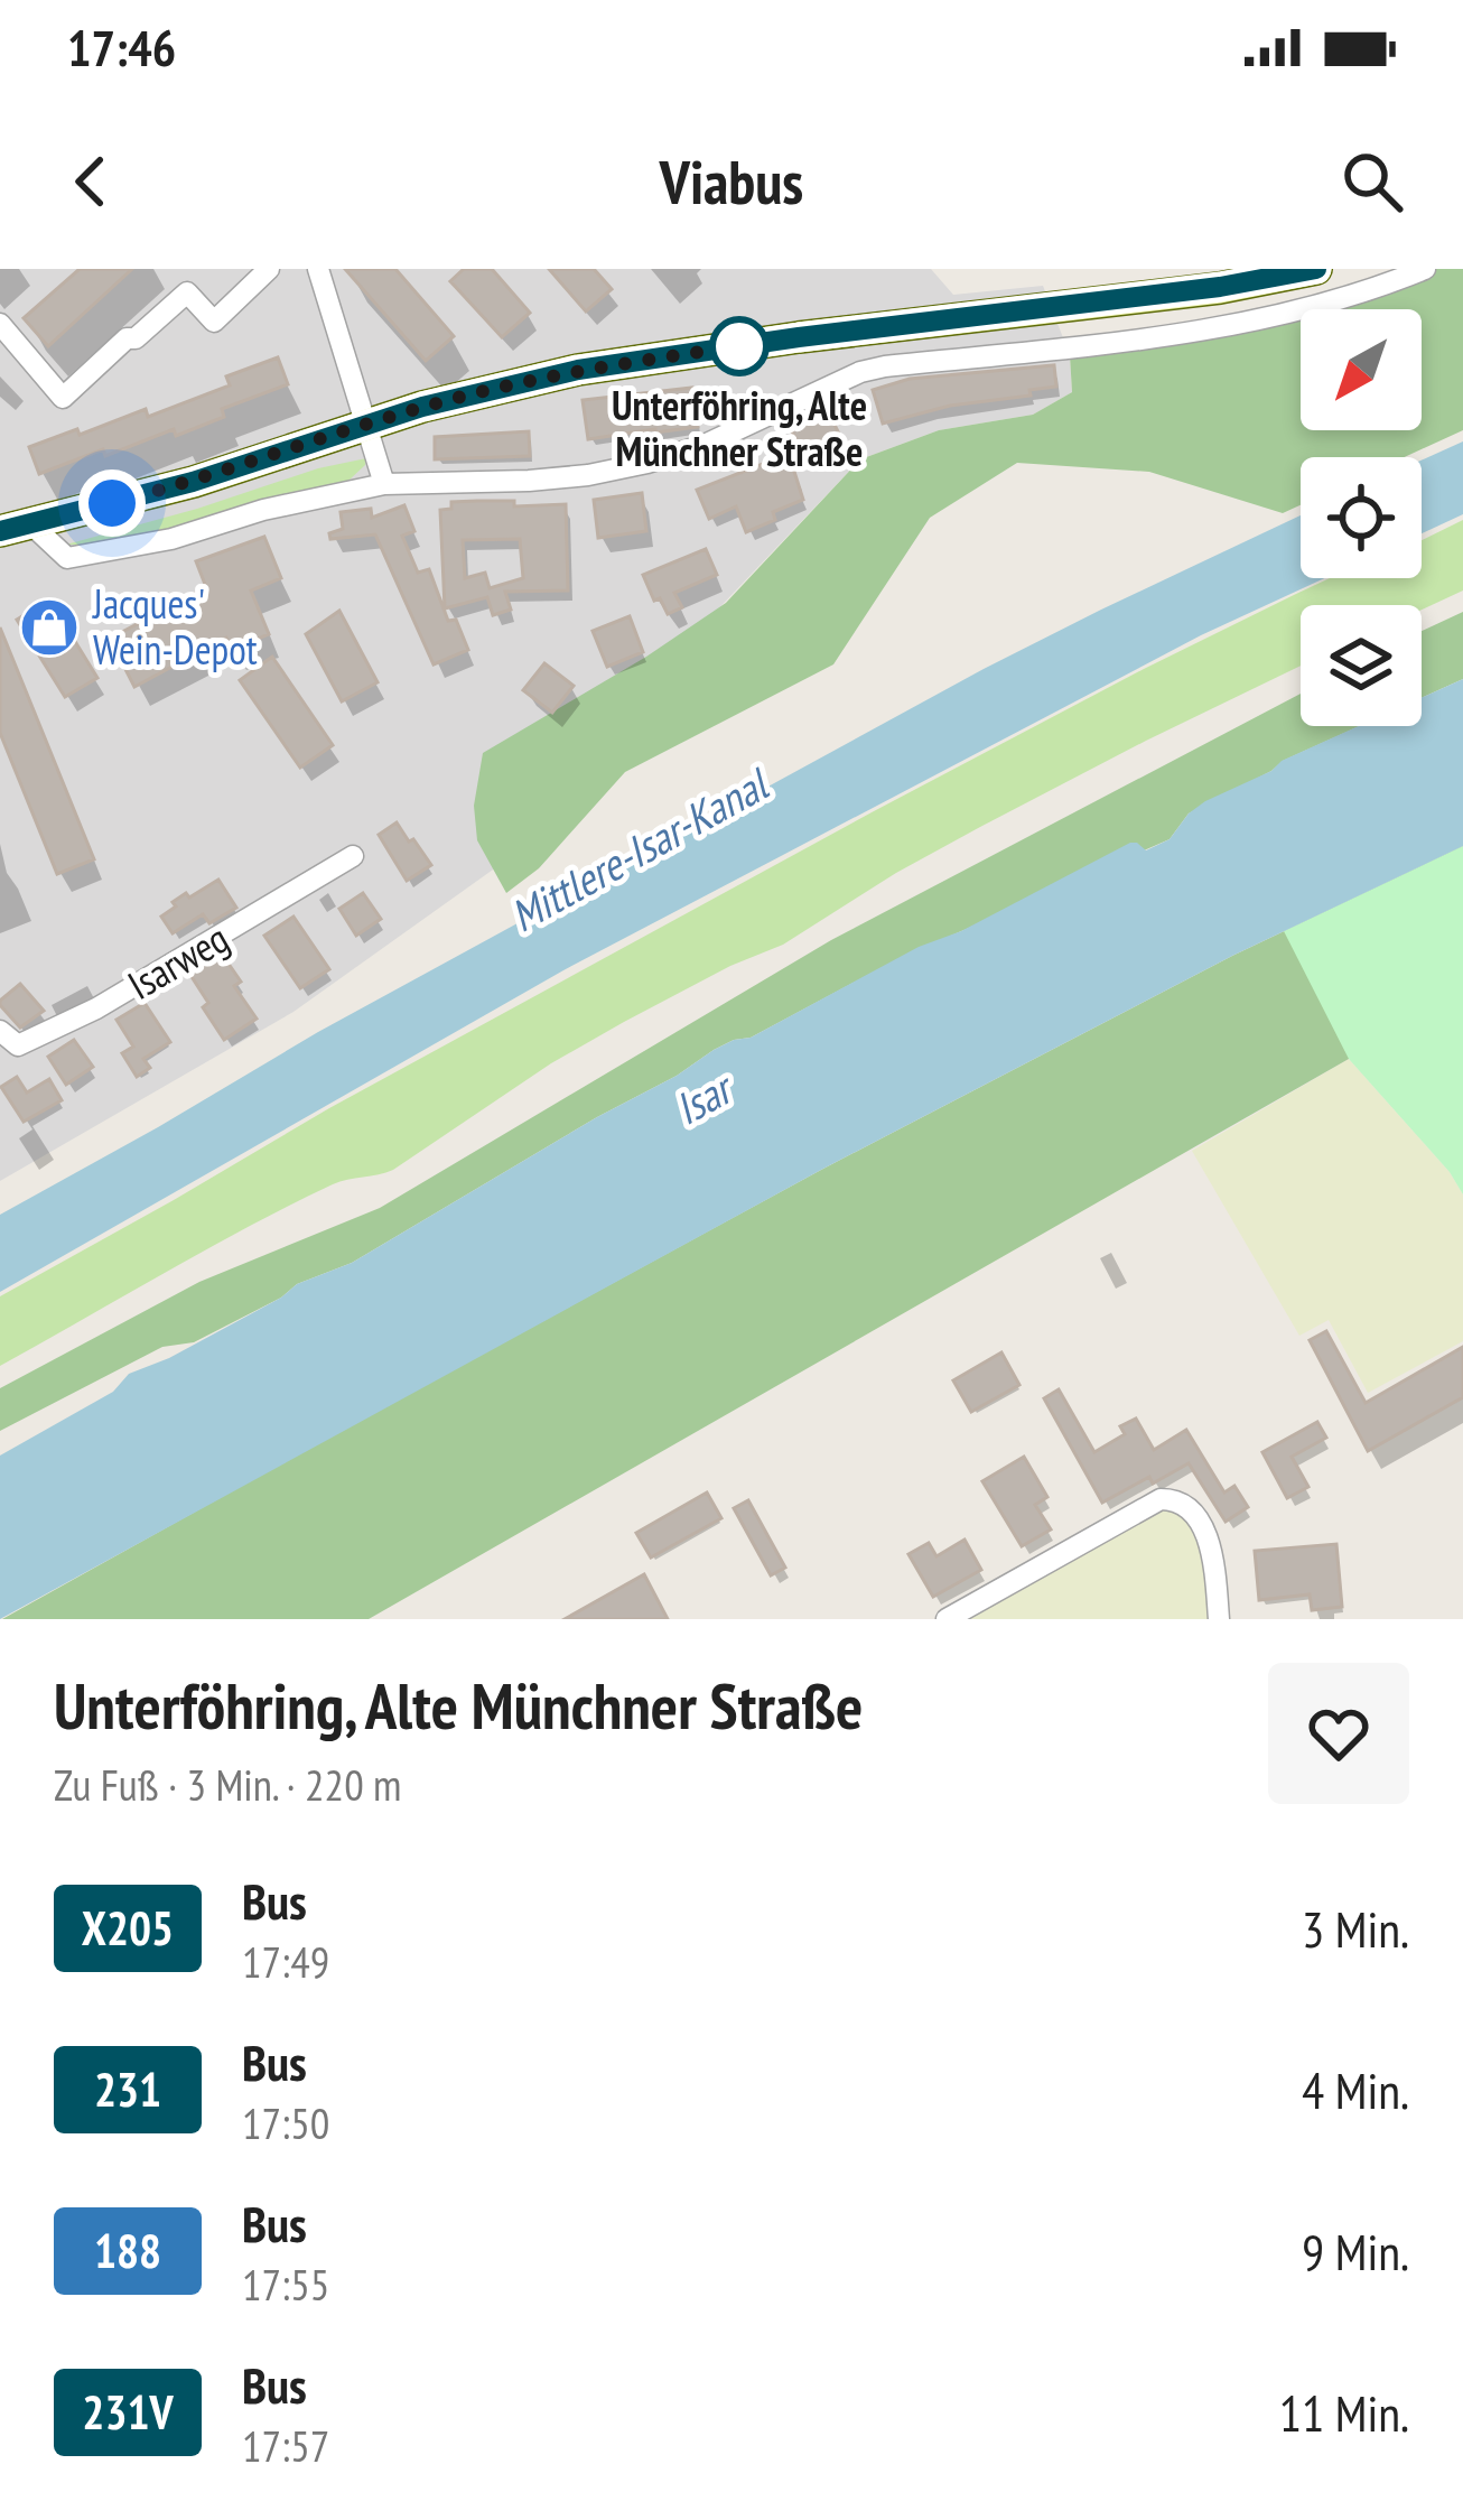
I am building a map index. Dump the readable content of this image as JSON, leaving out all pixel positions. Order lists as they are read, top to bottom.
{
  "streets": {
    "street": ["Isarweg"]
  },
  "water": ["Mittlere-Isar-Kanal", "Isar"],
  "places": {
    "other": ["Unterföhring, Alte Münchner Straße"],
    "shop": ["Jacques' Wein-Depot"]
  },
  "lines": ["bus line X205"],
  "north": "bottom left",
  "page": {
    "status": "17:46",
    "header": "Viabus",
    "heading": ["Unterföhring, Alte Münchner Straße", "Zu Fuß · 3 Min. · 220 m"],
    "list": [
      {
        "mark": "X205",
        "name": "Bus",
        "note": "17:49",
        "value": "3 Min."
      },
      {
        "mark": "231",
        "name": "Bus",
        "note": "17:50",
        "value": "4 Min."
      },
      {
        "mark": "188",
        "name": "Bus",
        "note": "17:55",
        "value": "9 Min."
      },
      {
        "mark": "231V",
        "name": "Bus",
        "note": "17:57",
        "value": "11 Min."
      }
    ]
  }
}
